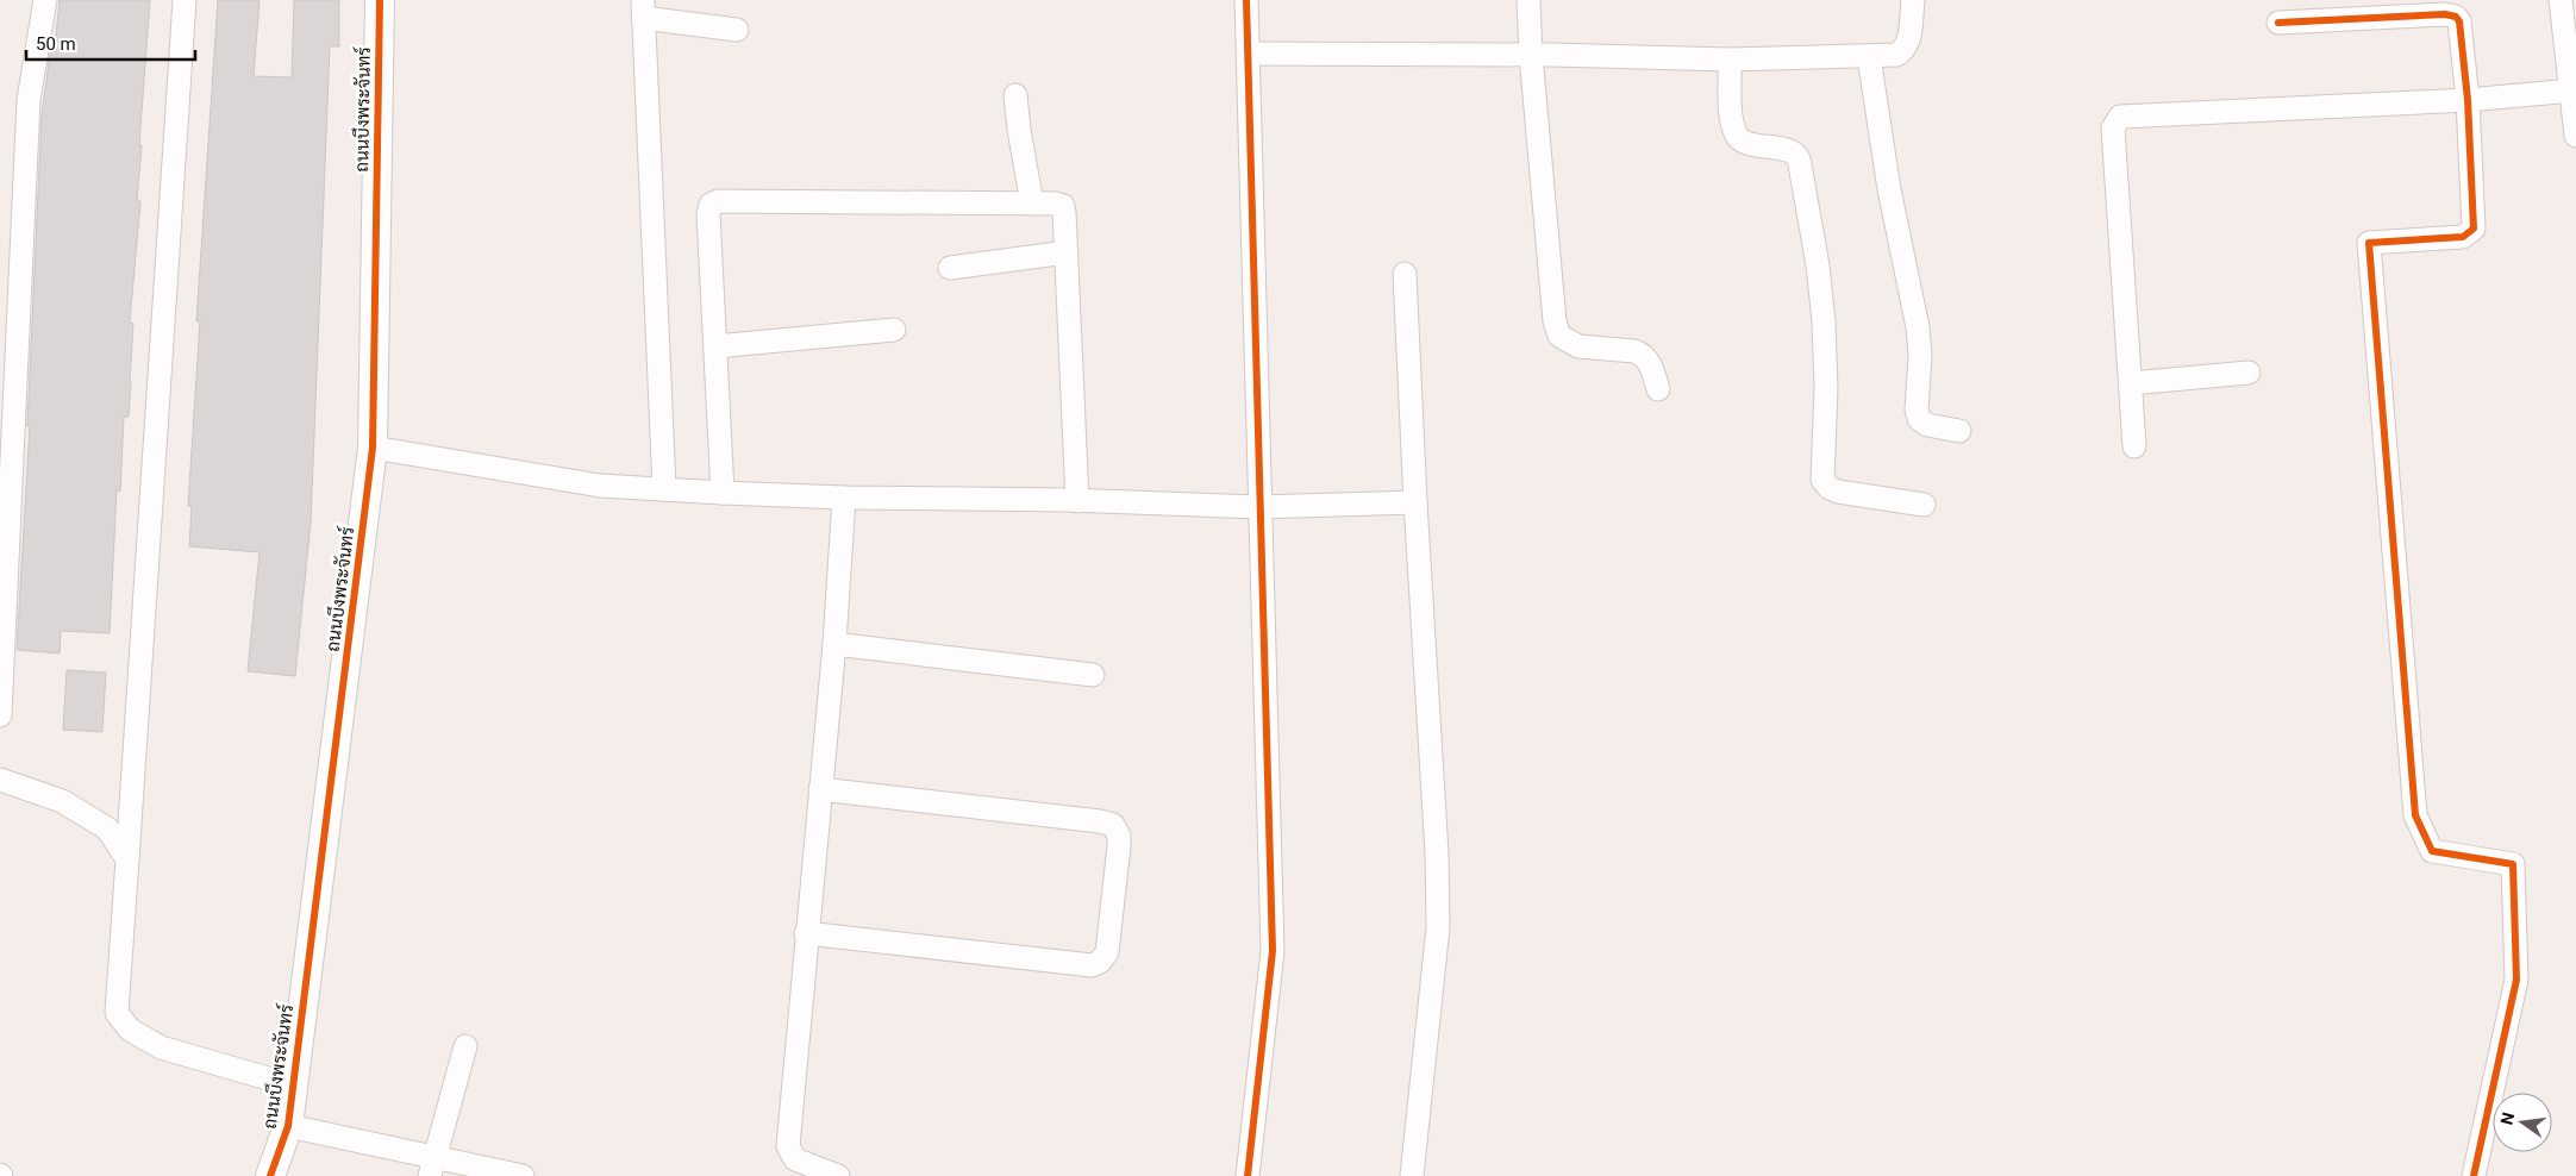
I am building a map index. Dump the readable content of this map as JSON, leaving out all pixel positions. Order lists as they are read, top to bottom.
{
  "streets": {
    "street": ["ถนนบึงพระจันทร์"]
  },
  "scale_bar": "50 m",
  "north": "left"
}
